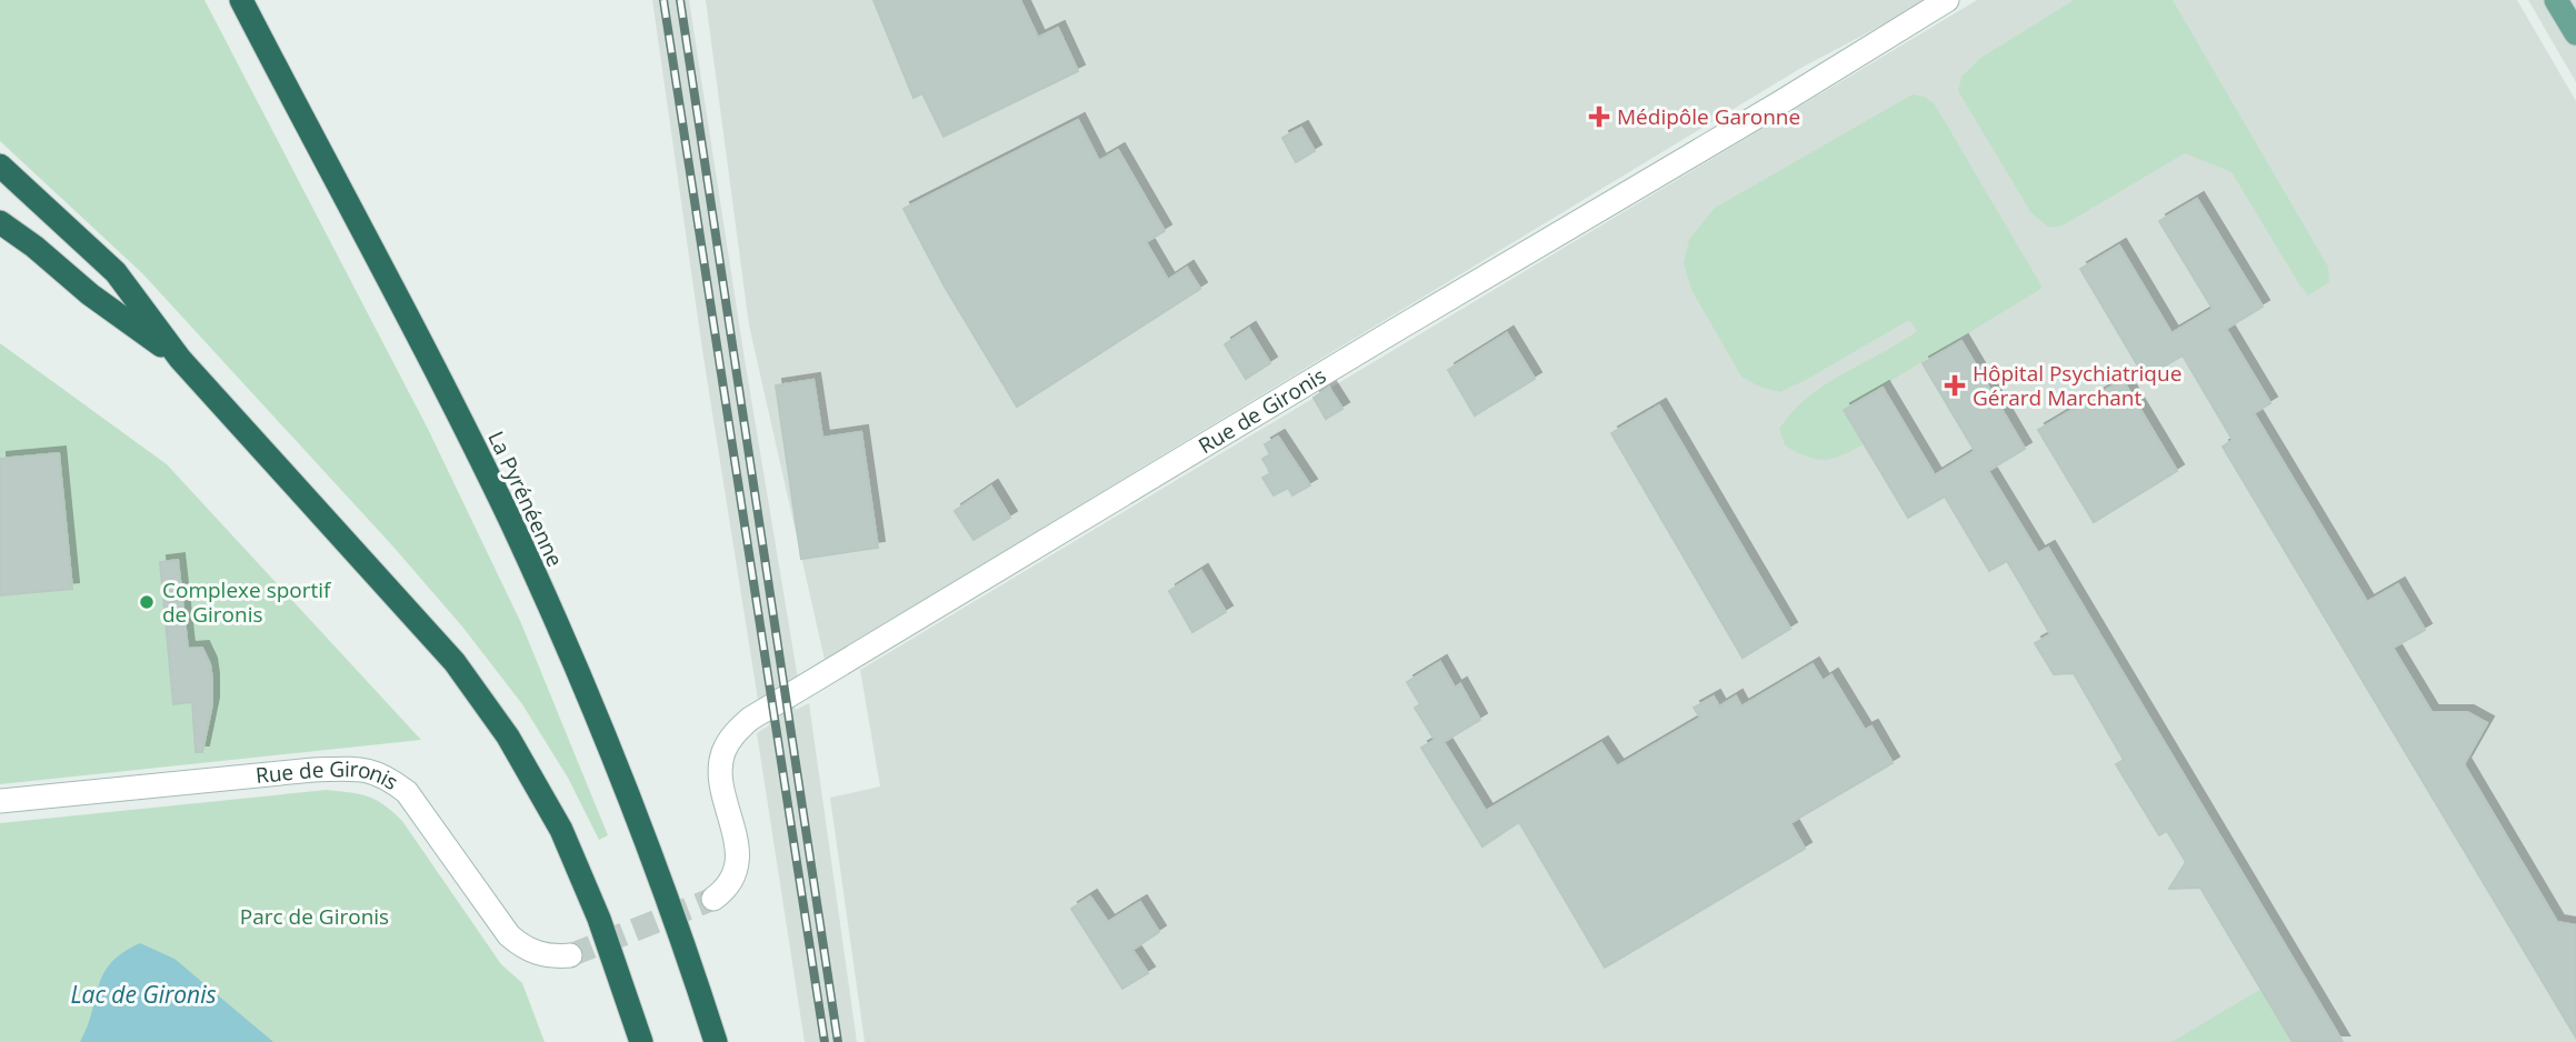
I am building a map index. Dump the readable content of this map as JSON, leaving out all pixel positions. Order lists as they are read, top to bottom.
{
  "streets": {
    "highway": ["La Pyrénéenne"],
    "street": ["Rue de Gironis"]
  },
  "water": ["Lac de Gironis"],
  "parks": ["Parc de Gironis"],
  "places": {
    "health": ["Médipôle Garonne", "Hôpital Psychiatrique Gérard Marchant"],
    "other": ["Complexe sportif de Gironis"]
  }
}
